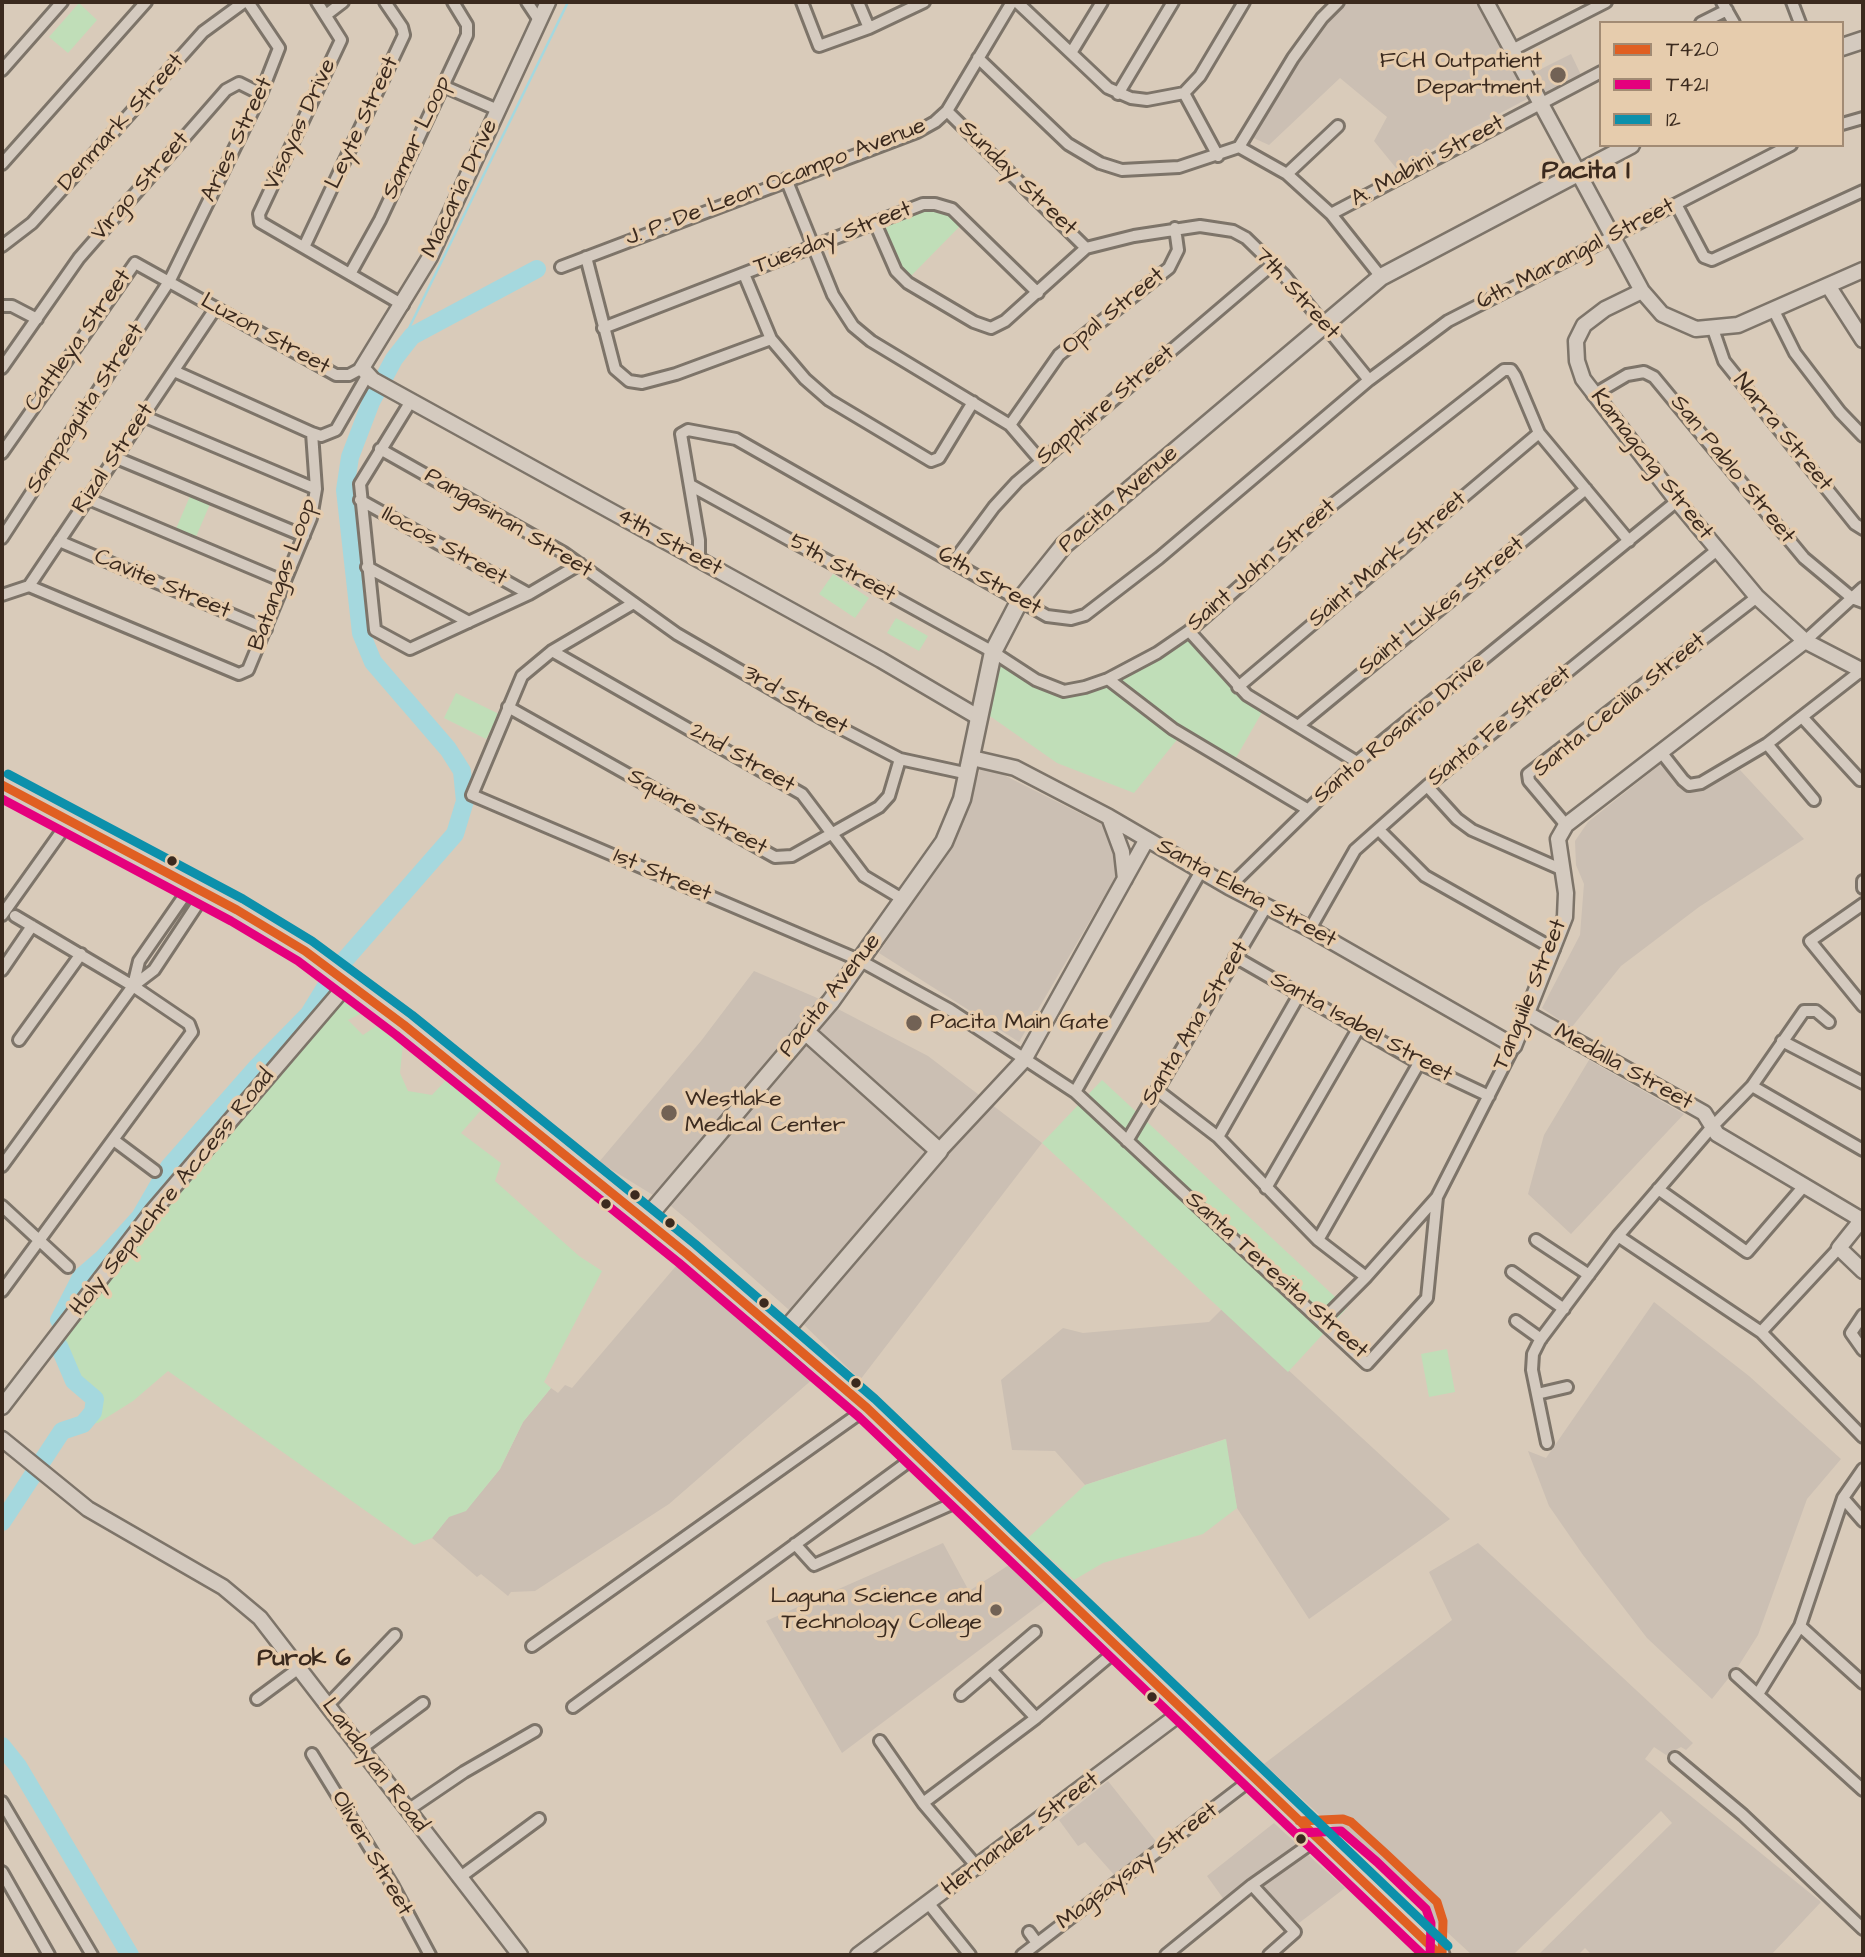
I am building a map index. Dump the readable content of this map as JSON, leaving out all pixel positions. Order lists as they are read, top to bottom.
{
  "streets": {
    "main road": ["Pacita Avenue"],
    "street": [
      "Denmark Street",
      "Leyte Street",
      "Visayas Drive",
      "Samar Loop",
      "Aries Street",
      "A. Mabini Street",
      "Sunday Street",
      "J. P. De Leon Ocampo Avenue",
      "Virgo Street",
      "Macaria Drive",
      "Tuesday Street",
      "6th Marangal Street",
      "7th Street",
      "Opal Street",
      "Luzon Street",
      "Cattleya Street",
      "Sapphire Street",
      "Sampaguita Street",
      "Narra Street",
      "Rizal Street",
      "Kamagong Street",
      "San Pablo Street",
      "Pangasinan Street",
      "4th Street",
      "Ilocos Street",
      "Saint Mark Street",
      "Saint John Street",
      "5th Street",
      "Batangas Loop",
      "6th Street",
      "Cavite Street",
      "Saint Lukes Street",
      "3rd Street",
      "Santa Cecilia Street",
      "Santa Fe Street",
      "Santo Rosario Drive",
      "2nd Street",
      "Square Street",
      "1st Street",
      "Santa Elena Street",
      "Tanguile Street",
      "Santa Ana Street",
      "Santa Isabel Street",
      "Medalla Street",
      "Holy Sepulchre Access Road",
      "Santa Teresita Street",
      "Landayan Road",
      "Hernandez Street",
      "Oliver Street",
      "Magsaysay Street"
    ]
  },
  "crossings": [
    ["Denmark Street", "Aries Street"],
    ["Leyte Street", "Visayas Drive"],
    ["Aries Street", "Virgo Street"],
    ["Aries Street", "Luzon Street"],
    ["Aries Street", "Cattleya Street"],
    ["Aries Street", "Sampaguita Street"],
    ["Sunday Street", "J. P. De Leon Ocampo Avenue"],
    ["Sunday Street", "7th Street"],
    ["Macaria Drive", "Luzon Street"],
    ["Macaria Drive", "4th Street"],
    ["6th Marangal Street", "7th Street"],
    ["6th Marangal Street", "6th Street"],
    ["7th Street", "Opal Street"],
    ["7th Street", "Sapphire Street"],
    ["7th Street", "Pacita Avenue"],
    ["7th Street", "6th Street"],
    ["Luzon Street", "Cattleya Street"],
    ["Luzon Street", "Sampaguita Street"],
    ["Luzon Street", "Rizal Street"],
    ["Luzon Street", "4th Street"],
    ["Cattleya Street", "Sampaguita Street"],
    ["Sapphire Street", "6th Street"],
    ["Rizal Street", "Batangas Loop"],
    ["Rizal Street", "Cavite Street"],
    ["Kamagong Street", "San Pablo Street"],
    ["Kamagong Street", "Santa Cecilia Street"],
    ["Kamagong Street", "Santa Fe Street"],
    ["Kamagong Street", "Santo Rosario Drive"],
    ["Pacita Avenue", "4th Street"],
    ["Pacita Avenue", "Saint John Street"],
    ["Pacita Avenue", "5th Street"],
    ["Pacita Avenue", "6th Street"],
    ["Pacita Avenue", "3rd Street"],
    ["Pacita Avenue", "2nd Street"],
    ["Pacita Avenue", "1st Street"],
    ["Pacita Avenue", "Santa Elena Street"],
    ["Pangasinan Street", "3rd Street"],
    ["Pangasinan Street", "1st Street"],
    ["4th Street", "6th Street"],
    ["Saint Mark Street", "Saint John Street"],
    ["Saint John Street", "5th Street"],
    ["Saint John Street", "Santo Rosario Drive"],
    ["5th Street", "6th Street"],
    ["Batangas Loop", "Cavite Street"],
    ["3rd Street", "Square Street"],
    ["3rd Street", "1st Street"],
    ["3rd Street", "Santa Elena Street"],
    ["Santa Cecilia Street", "Tanguile Street"],
    ["Santa Fe Street", "Santa Elena Street"],
    ["2nd Street", "Square Street"],
    ["2nd Street", "1st Street"],
    ["Square Street", "1st Street"],
    ["1st Street", "Santa Teresita Street"],
    ["Santa Elena Street", "Tanguile Street"],
    ["Santa Elena Street", "Santa Ana Street"],
    ["Tanguile Street", "Santa Isabel Street"],
    ["Tanguile Street", "Medalla Street"],
    ["Tanguile Street", "Santa Teresita Street"],
    ["Santa Ana Street", "Santa Isabel Street"],
    ["Santa Ana Street", "Santa Teresita Street"]
  ],
  "districts": ["Pacita I", "Purok 6"],
  "places": [
    "FCH Outpatient Department",
    "Pacita Main Gate",
    "Westlake Medical Center",
    "Laguna Science and Technology College"
  ],
  "lines": ["transit line 12", "transit line T420", "transit line T421"],
  "legend": ["T420", "T421", "12"]
}
